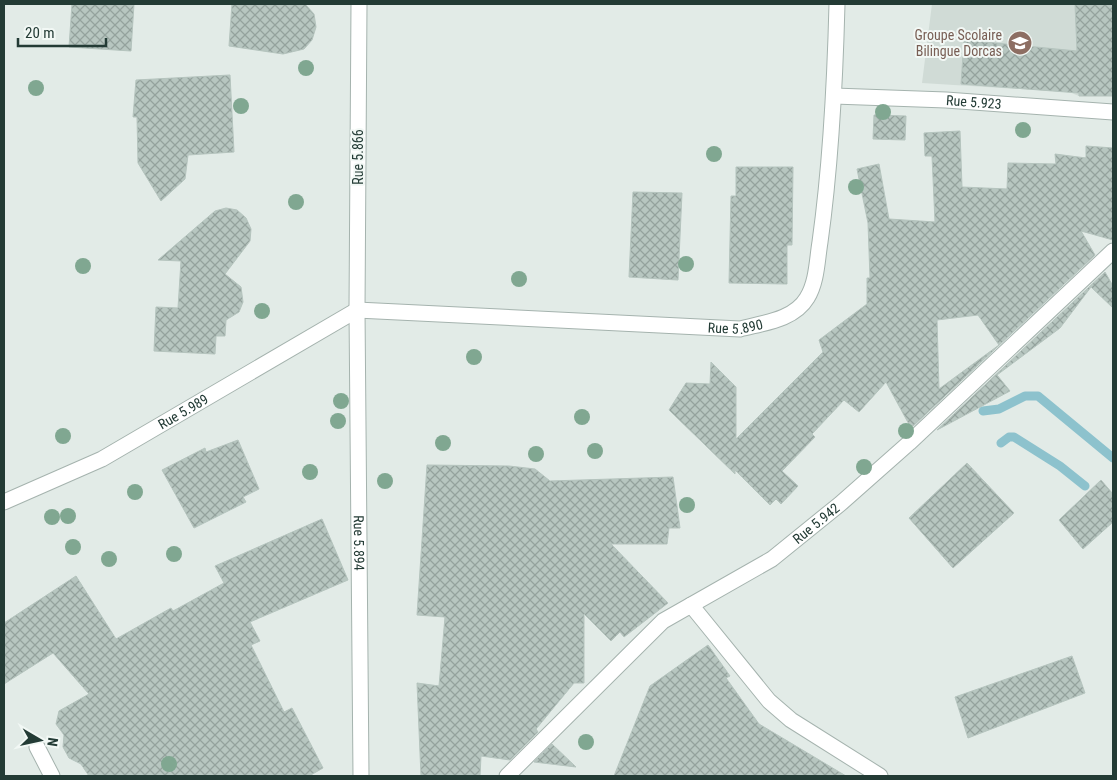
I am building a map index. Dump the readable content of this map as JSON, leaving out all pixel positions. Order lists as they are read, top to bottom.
{
  "streets": {
    "street": [
      "Rue 5.923",
      "Rue 5.866",
      "Rue 5.890",
      "Rue 5.989",
      "Rue 5.942",
      "Rue 5.894"
    ]
  },
  "crossings": [
    ["Rue 5.923", "Rue 5.890"],
    ["Rue 5.866", "Rue 5.890"],
    ["Rue 5.866", "Rue 5.989"],
    ["Rue 5.866", "Rue 5.894"],
    ["Rue 5.890", "Rue 5.989"],
    ["Rue 5.890", "Rue 5.894"],
    ["Rue 5.989", "Rue 5.894"]
  ],
  "places": {
    "school or university": ["Groupe Scolaire Bilingue Dorcas"]
  },
  "scale_bar": "20 m",
  "north": "right"
}
